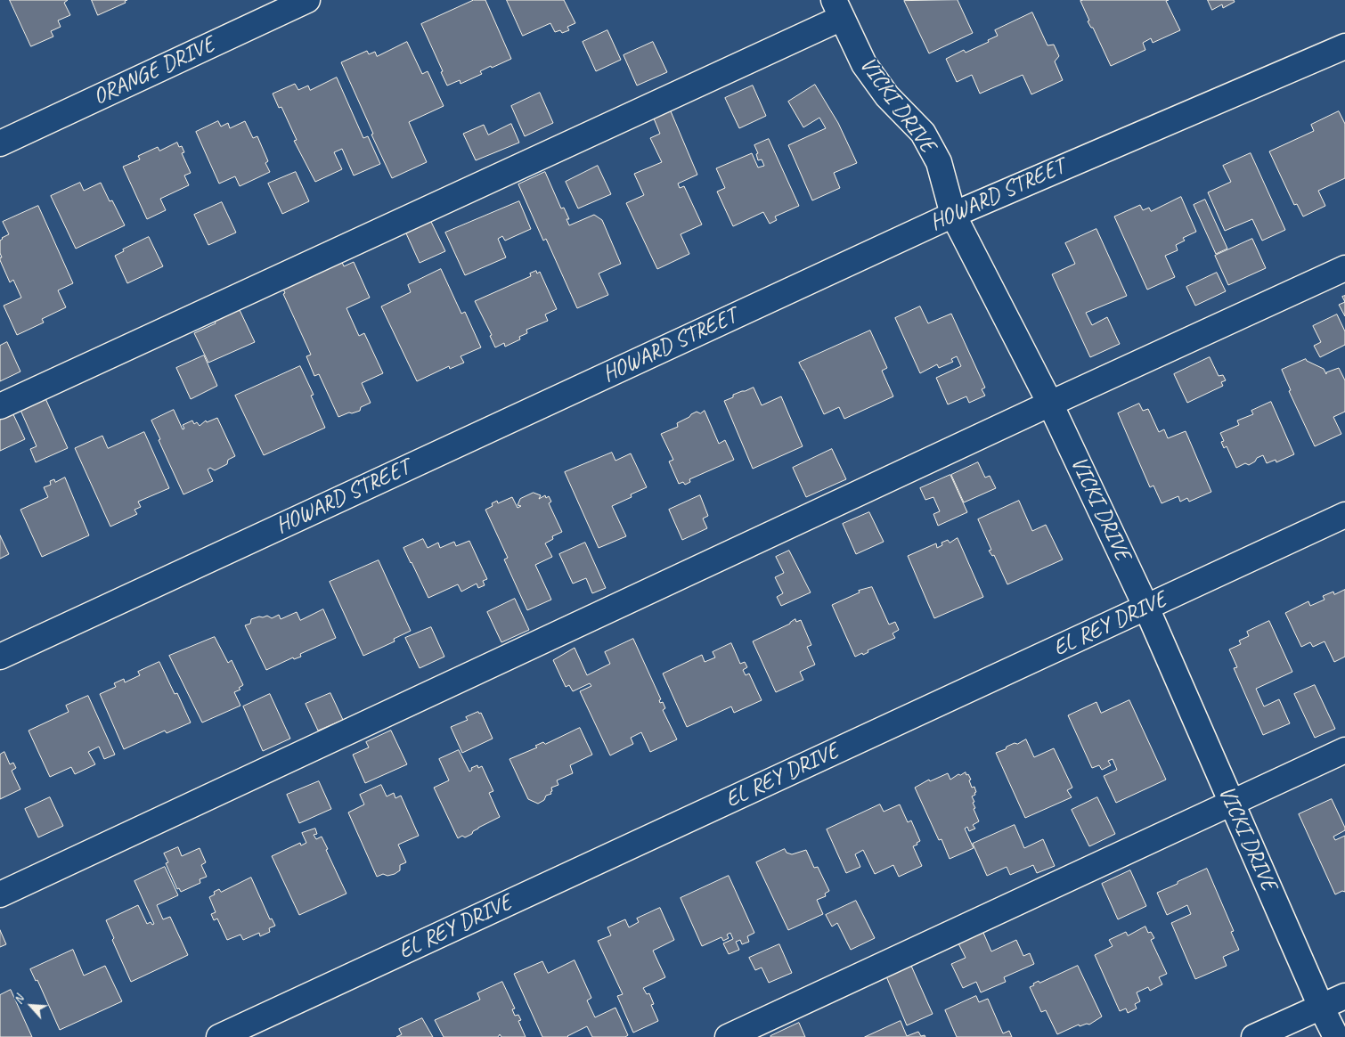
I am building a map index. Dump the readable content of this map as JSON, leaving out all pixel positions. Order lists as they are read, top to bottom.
{
  "streets": {
    "street": [
      "ORANGE DRIVE",
      "VICKI DRIVE",
      "HOWARD STREET",
      "EL REY DRIVE"
    ]
  },
  "crossings": [
    ["VICKI DRIVE", "HOWARD STREET"],
    ["VICKI DRIVE", "EL REY DRIVE"]
  ],
  "north": "top left"
}
